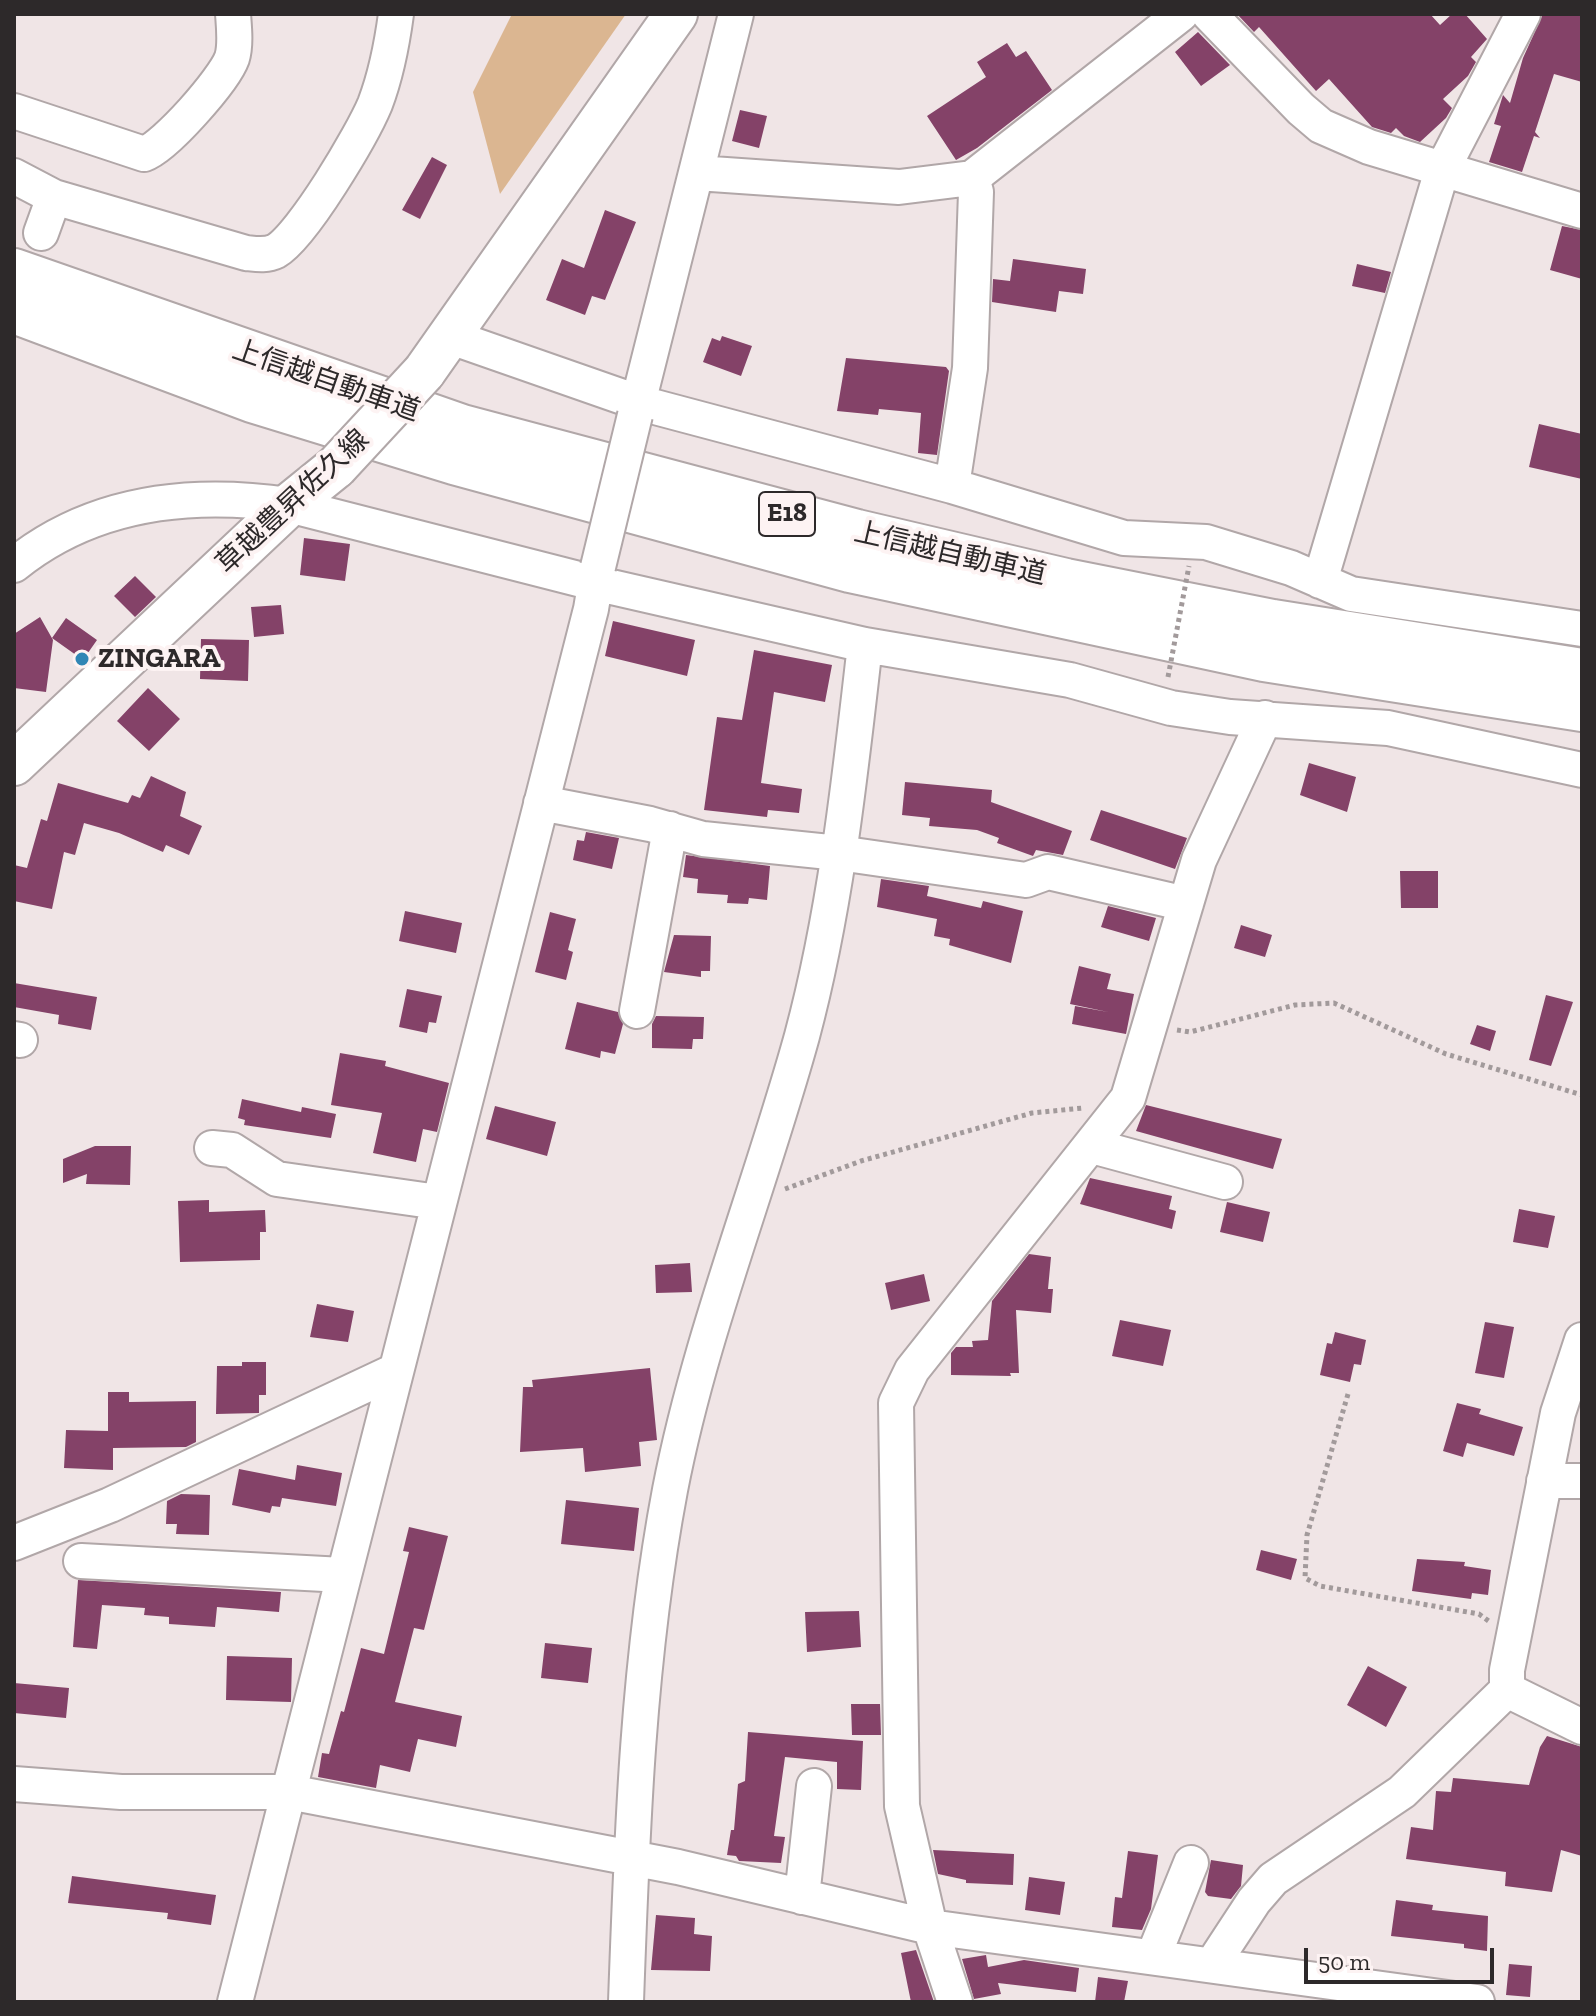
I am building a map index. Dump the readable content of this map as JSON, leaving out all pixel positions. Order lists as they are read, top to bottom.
{
  "streets": {
    "highway": ["上信越自動車道", "E18"],
    "main road": ["草越豊昇佐久線"]
  },
  "places": ["ZINGARA"],
  "scale_bar": "50 m"
}
